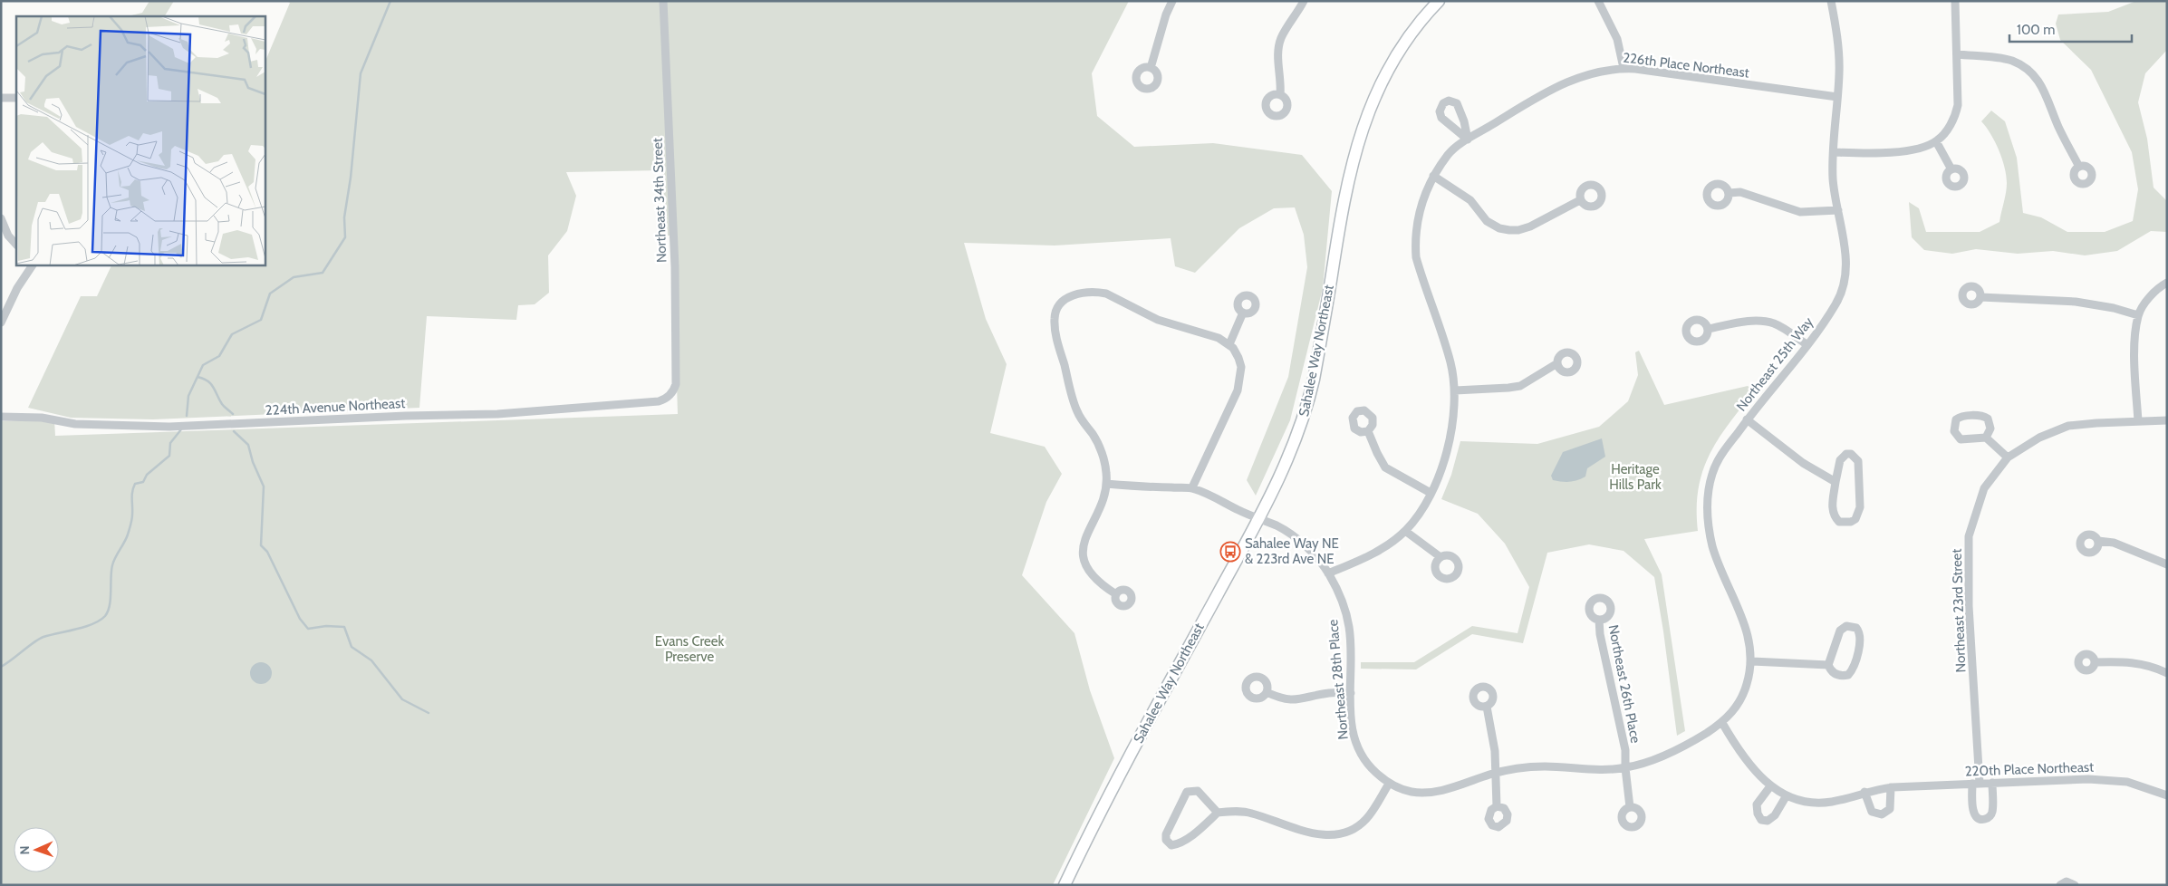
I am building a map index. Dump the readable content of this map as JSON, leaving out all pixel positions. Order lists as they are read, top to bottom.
{
  "streets": {
    "main road": ["Sahalee Way Northeast"],
    "street": [
      "226th Place Northeast",
      "Northeast 34th Street",
      "Northeast 25th Way",
      "224th Avenue Northeast",
      "Northeast 23rd Street",
      "Northeast 28th Place",
      "Northeast 26th Place",
      "220th Place Northeast"
    ]
  },
  "crossings": [
    ["226th Place Northeast", "Northeast 25th Way"],
    ["226th Place Northeast", "Northeast 28th Place"],
    ["Northeast 34th Street", "224th Avenue Northeast"],
    ["Sahalee Way Northeast", "Northeast 28th Place"],
    ["Northeast 25th Way", "Northeast 28th Place"],
    ["Northeast 25th Way", "Northeast 26th Place"],
    ["Northeast 25th Way", "220th Place Northeast"],
    ["Northeast 23rd Street", "220th Place Northeast"]
  ],
  "parks": ["Heritage Hills Park", "Evans Creek Preserve"],
  "places": {
    "bus stop": ["Sahalee Way NE & 223rd Ave NE"]
  },
  "scale_bar": "100 m",
  "north": "left"
}
